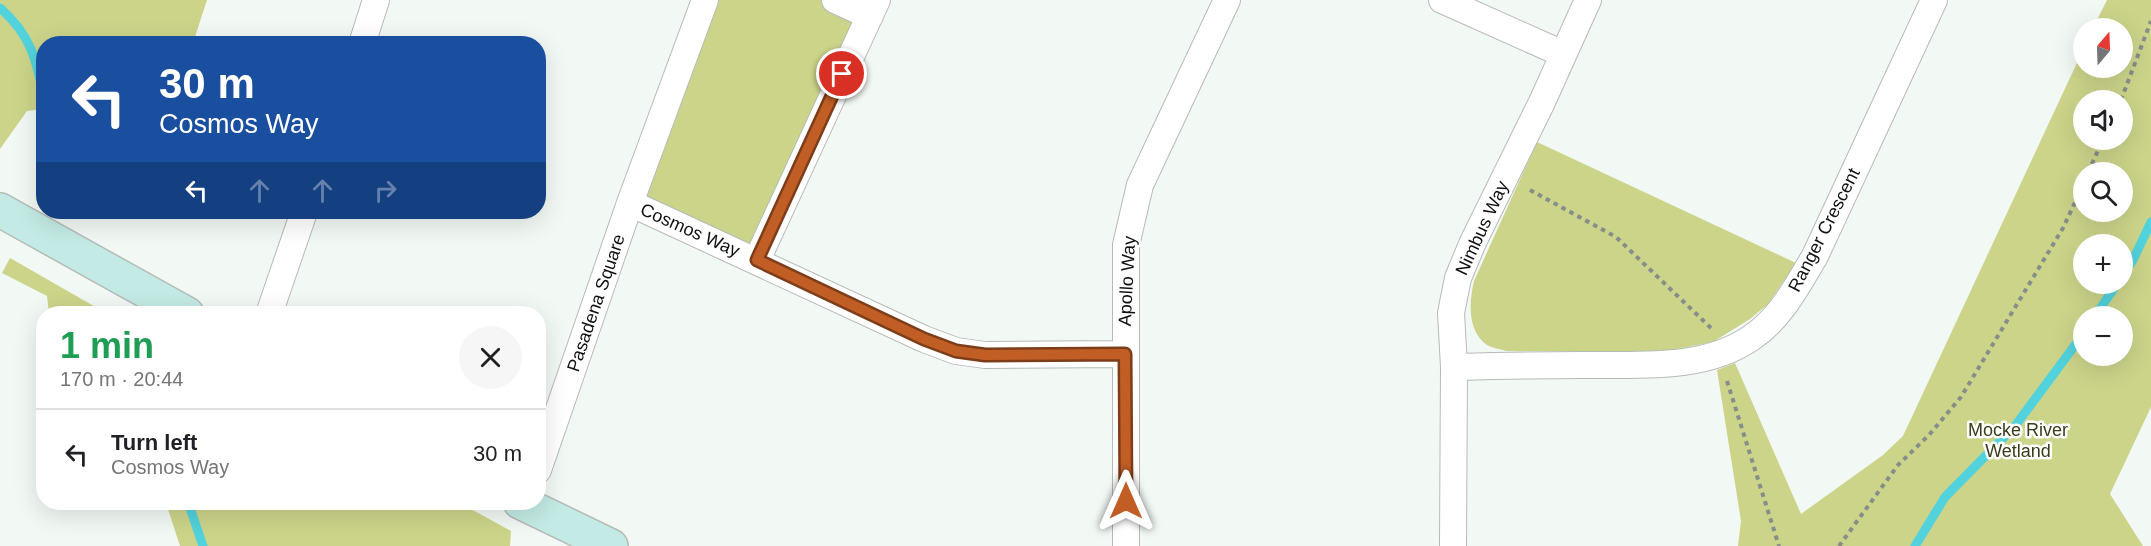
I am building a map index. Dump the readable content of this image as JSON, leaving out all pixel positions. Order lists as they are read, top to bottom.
{
  "streets": {
    "street": [
      "Nimbus Way",
      "Cosmos Way",
      "Ranger Crescent",
      "Apollo Way",
      "Pasadena Square"
    ]
  },
  "crossings": [
    ["Nimbus Way", "Ranger Crescent"],
    ["Cosmos Way", "Apollo Way"],
    ["Cosmos Way", "Pasadena Square"]
  ],
  "parks": ["Mocke River Wetland"],
  "north": "top",
  "page": {
    "map_buttons": ["+", "−"],
    "turn": ["30 m", "Cosmos Way"],
    "heading": ["1 min", "170 m · 20:44"],
    "list": [
      {
        "name": "Turn left",
        "note": "Cosmos Way",
        "value": "30 m"
      }
    ]
  }
}
